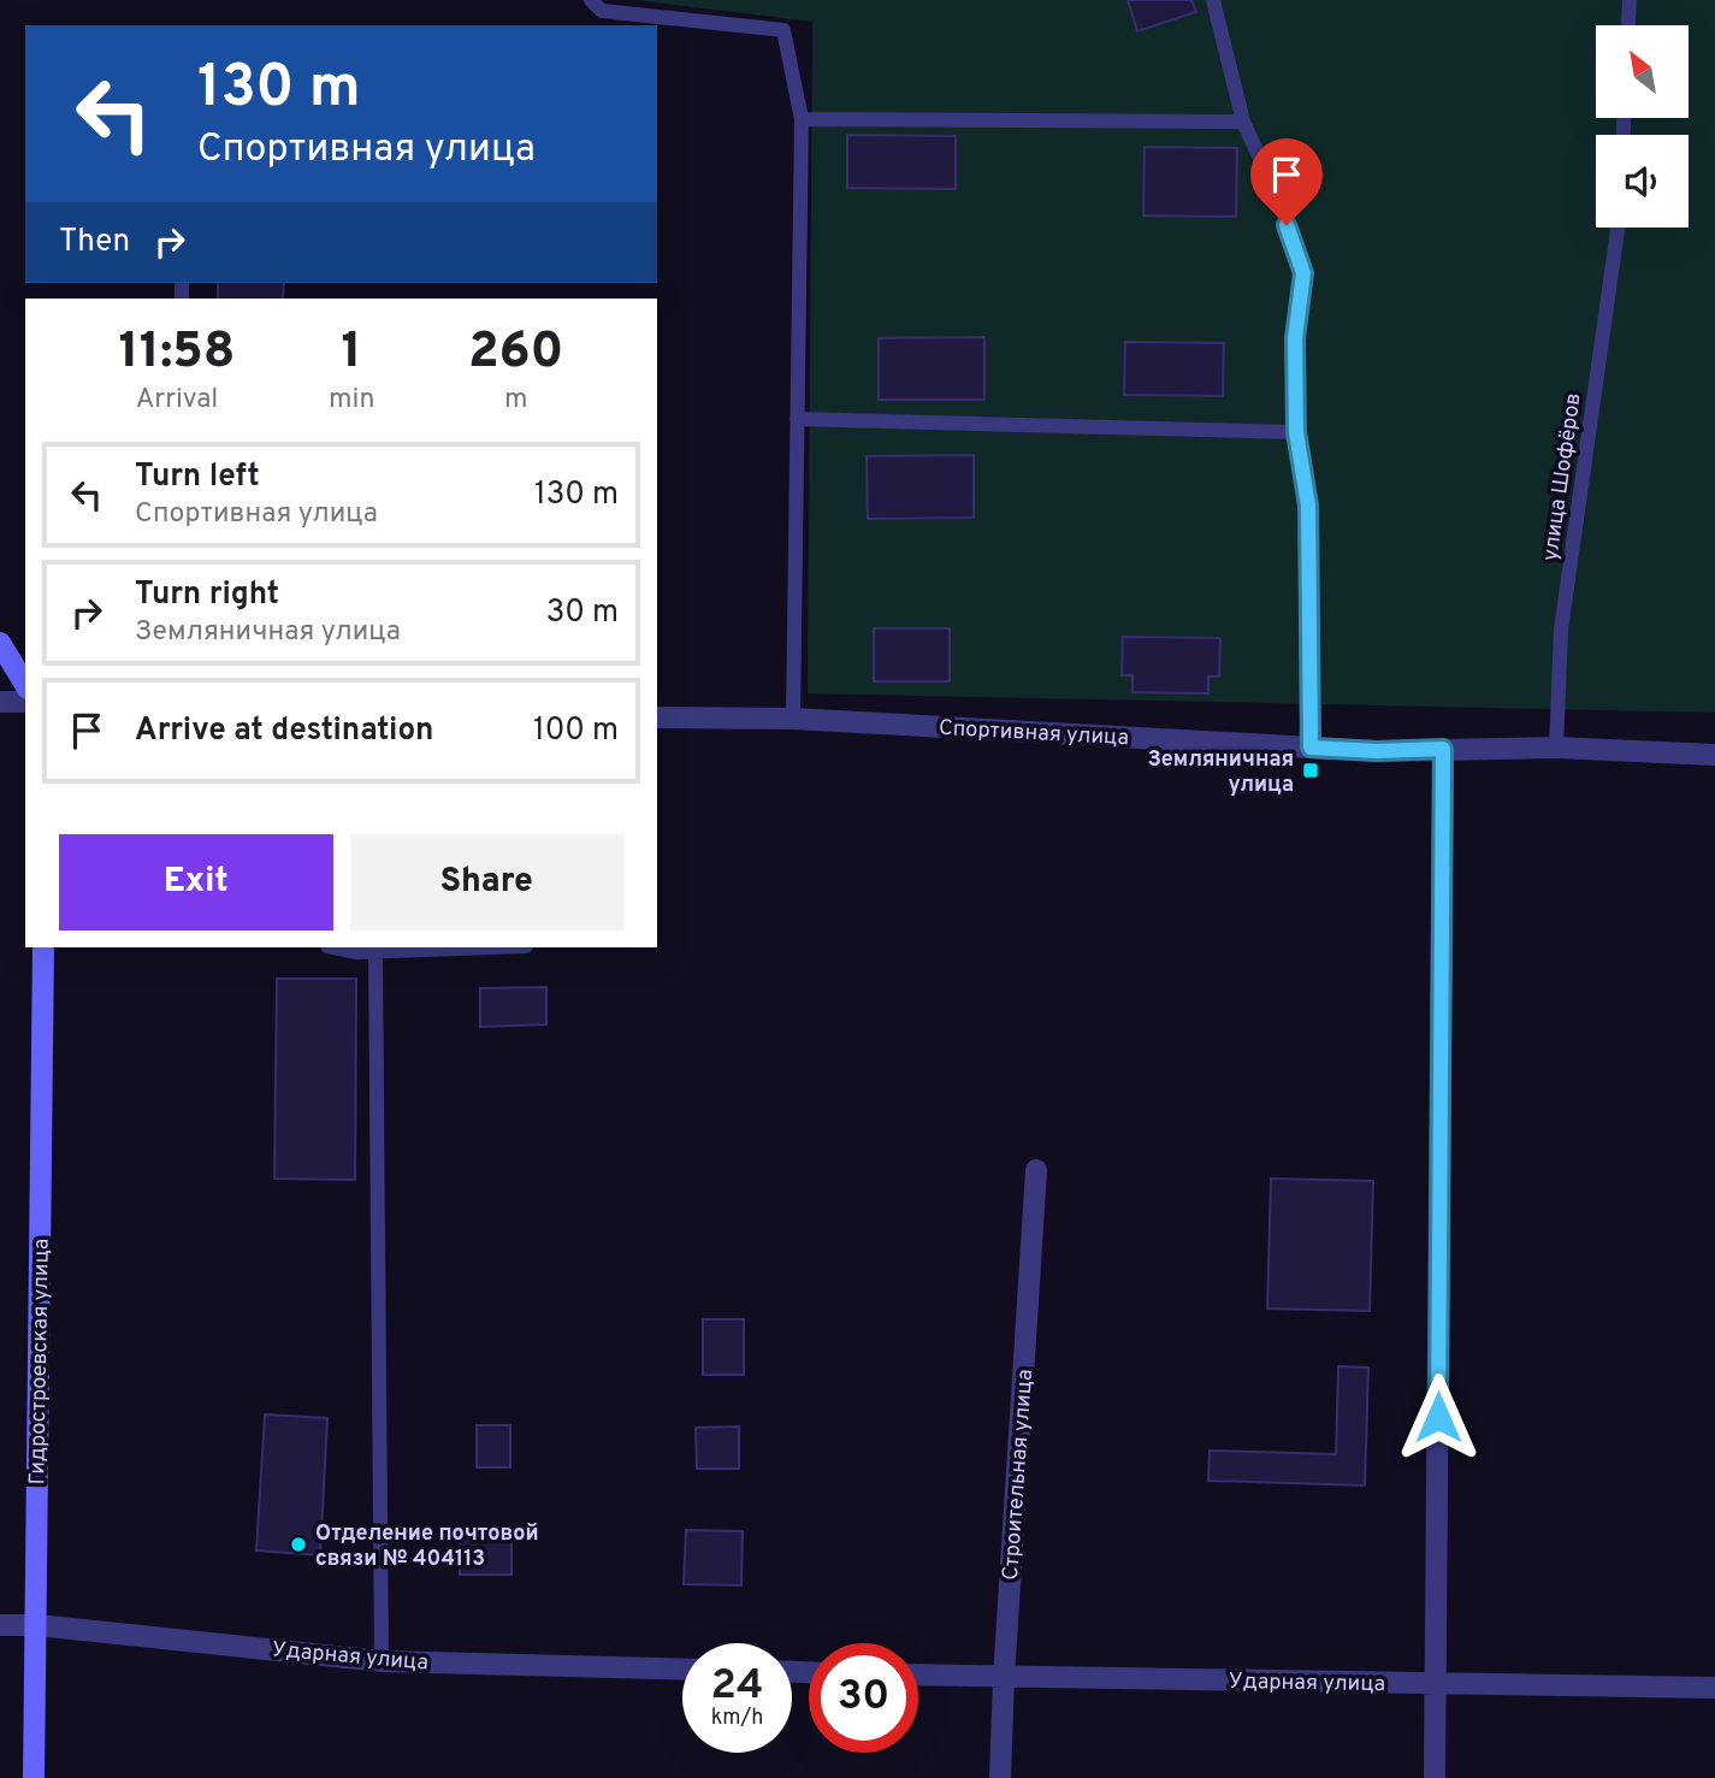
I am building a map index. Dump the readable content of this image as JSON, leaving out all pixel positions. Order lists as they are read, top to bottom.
{
  "streets": {
    "street": [
      "Спортивная улица",
      "Гидростроевская улица",
      "Строительная улица",
      "Ударная улица"
    ],
    "lane": ["улица Шофёров"]
  },
  "crossings": [
    ["улица Шофёров", "Спортивная улица"],
    ["Гидростроевская улица", "Ударная улица"],
    ["Строительная улица", "Ударная улица"]
  ],
  "places": {
    "transit": ["Земляничная улица"],
    "other": ["Отделение почтовой связи № 404113"]
  },
  "north": "top left",
  "page": {
    "turn": ["130 m", "Спортивная улица"],
    "then": "Then",
    "eta": [
      "11:58",
      "Arrival",
      "1",
      "min",
      "260",
      "m"
    ],
    "list": [
      {
        "name": "Turn left",
        "note": "Спортивная улица",
        "value": "130 m"
      },
      {
        "name": "Turn right",
        "note": "Земляничная улица",
        "value": "30 m"
      },
      {
        "name": "Arrive at destination",
        "value": "100 m"
      }
    ],
    "buttons": ["Exit", "Share"],
    "speed": "24 km/h",
    "limit": "30"
  }
}
